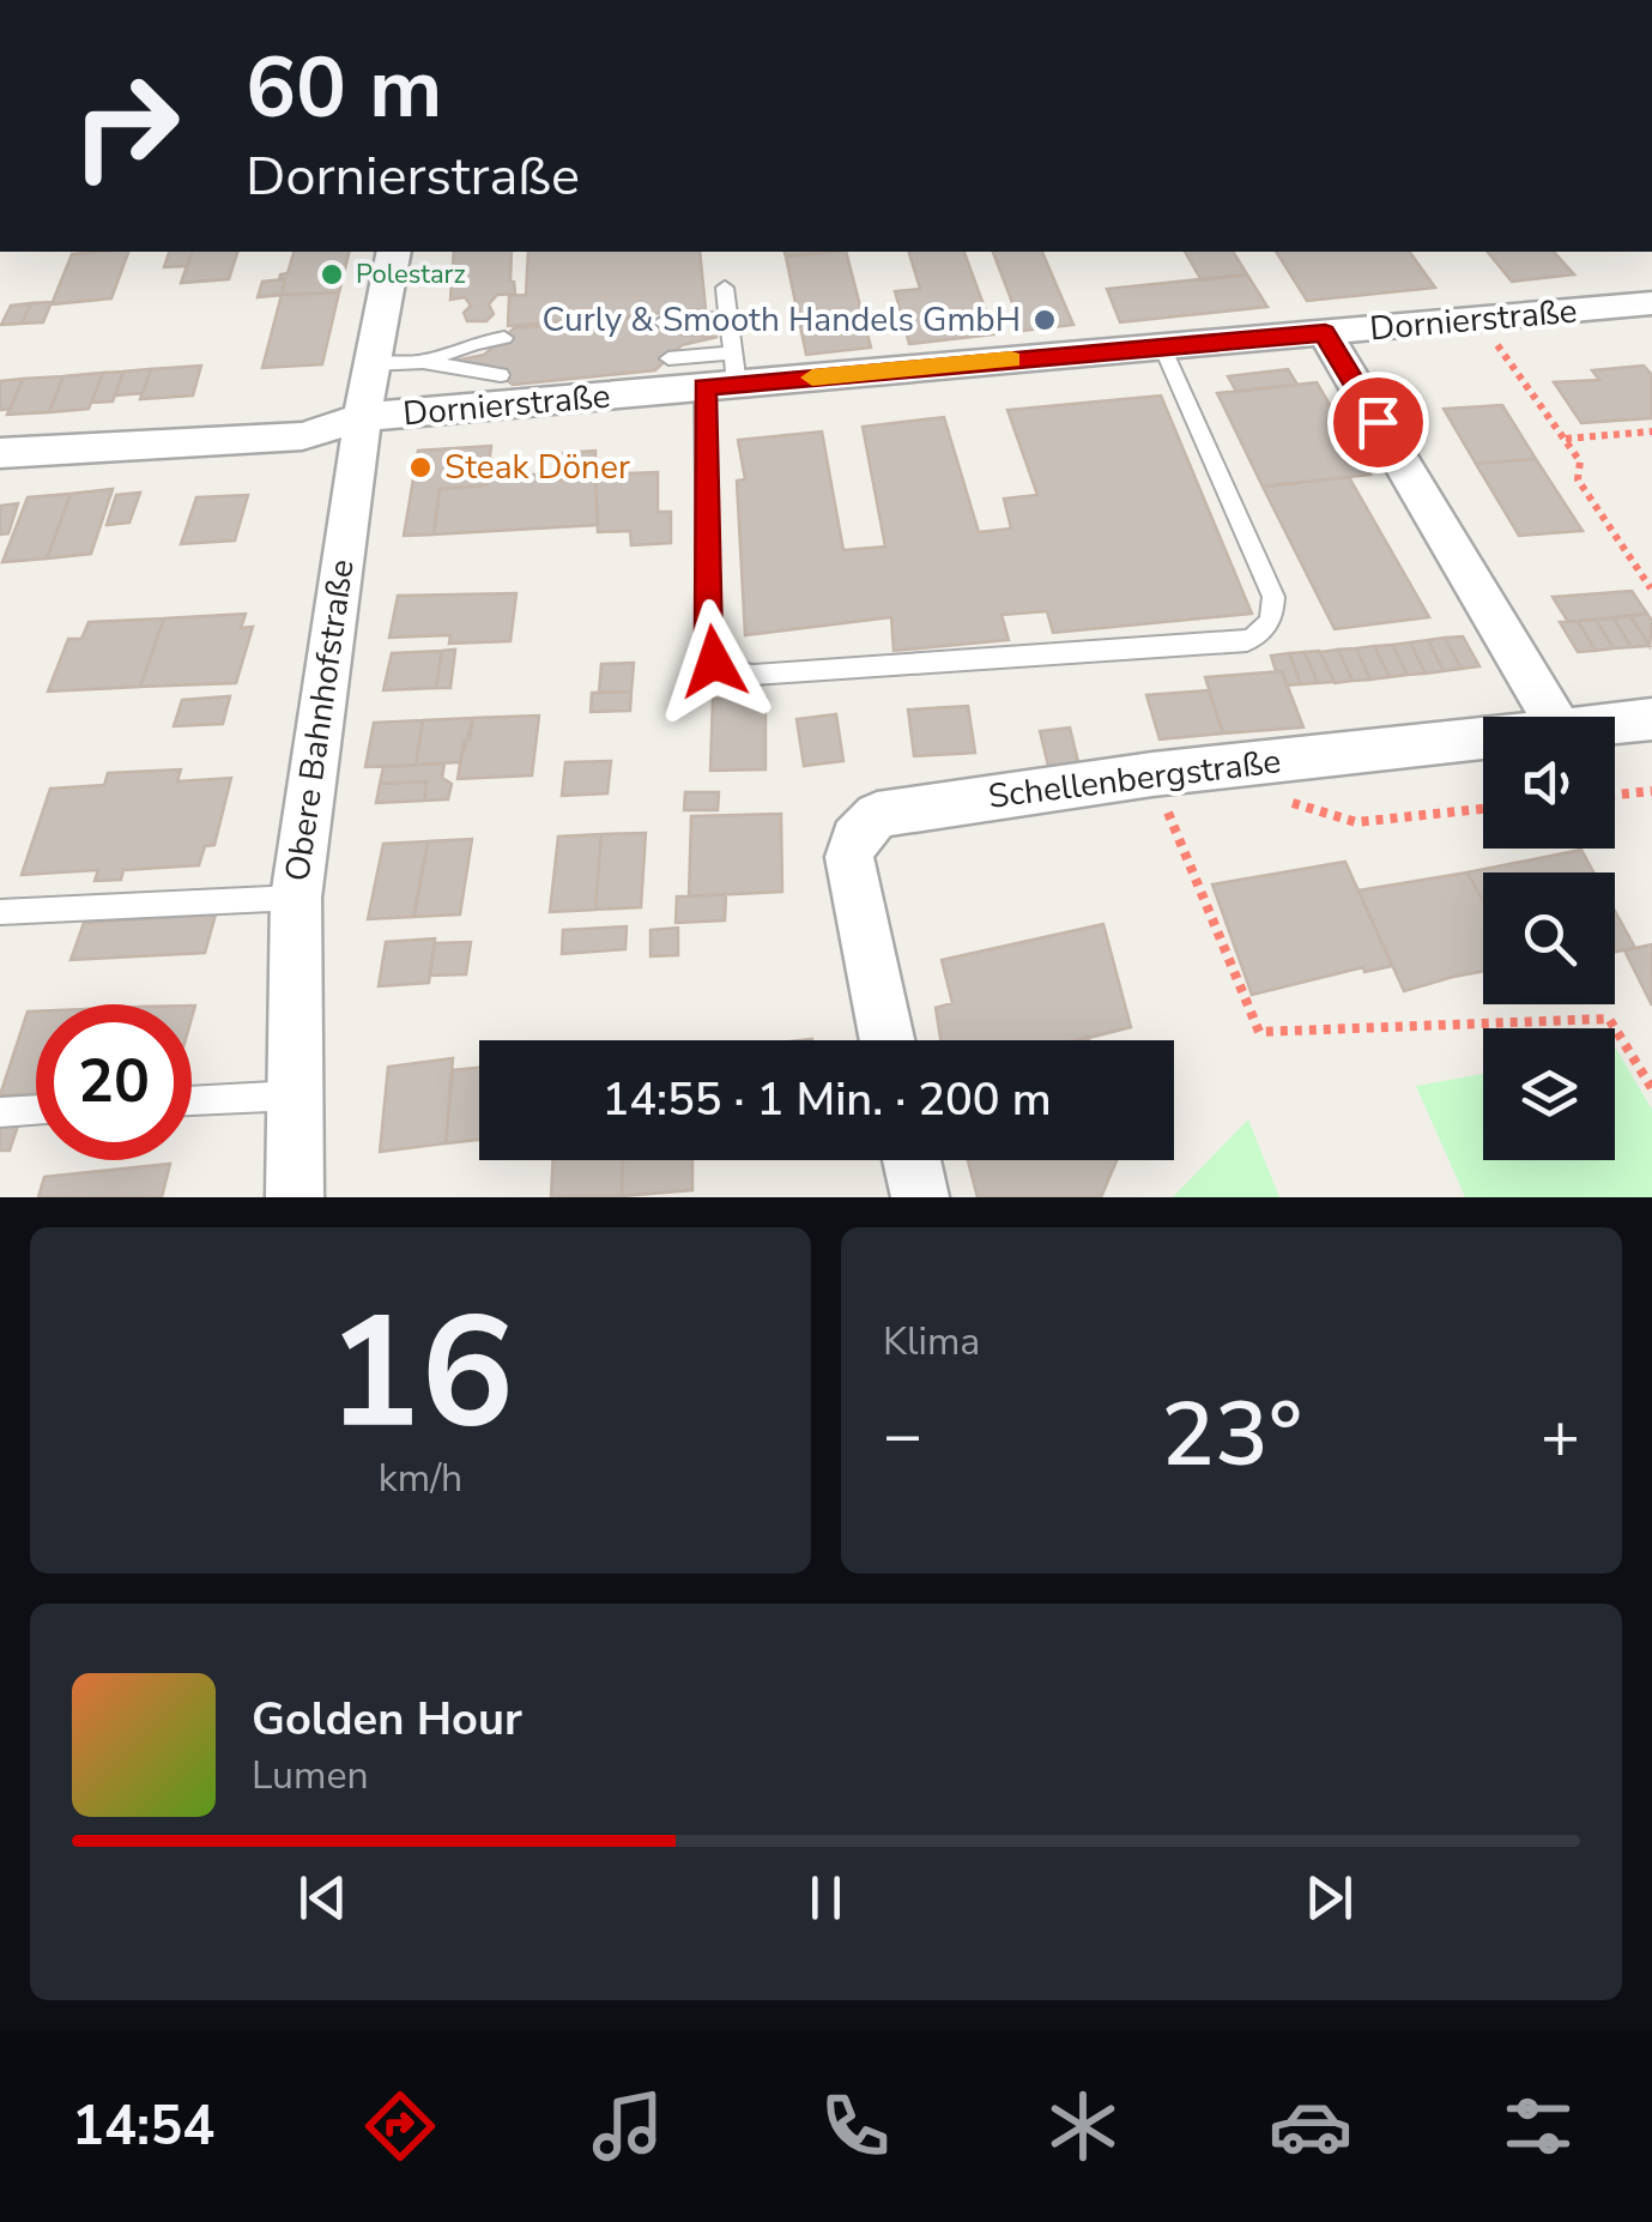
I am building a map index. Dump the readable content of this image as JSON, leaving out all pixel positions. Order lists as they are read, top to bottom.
{
  "streets": {
    "street": ["Dornierstraße", "Obere Bahnhofstraße", "Schellenbergstraße"]
  },
  "crossings": [
    ["Dornierstraße", "Obere Bahnhofstraße"]
  ],
  "places": ["Polestarz", "Curly & Smooth Handels GmbH", "Steak Döner"],
  "page": {
    "turn": ["60 m", "Dornierstraße"],
    "limit": "20",
    "trip": "14:55 · 1 Min. · 200 m",
    "tile": [
      ["16", "km/h"],
      "Klima"
    ],
    "heat": ["−", "23°", "+"],
    "song": ["Golden Hour", "Lumen"],
    "tabs": "14:54"
  }
}
